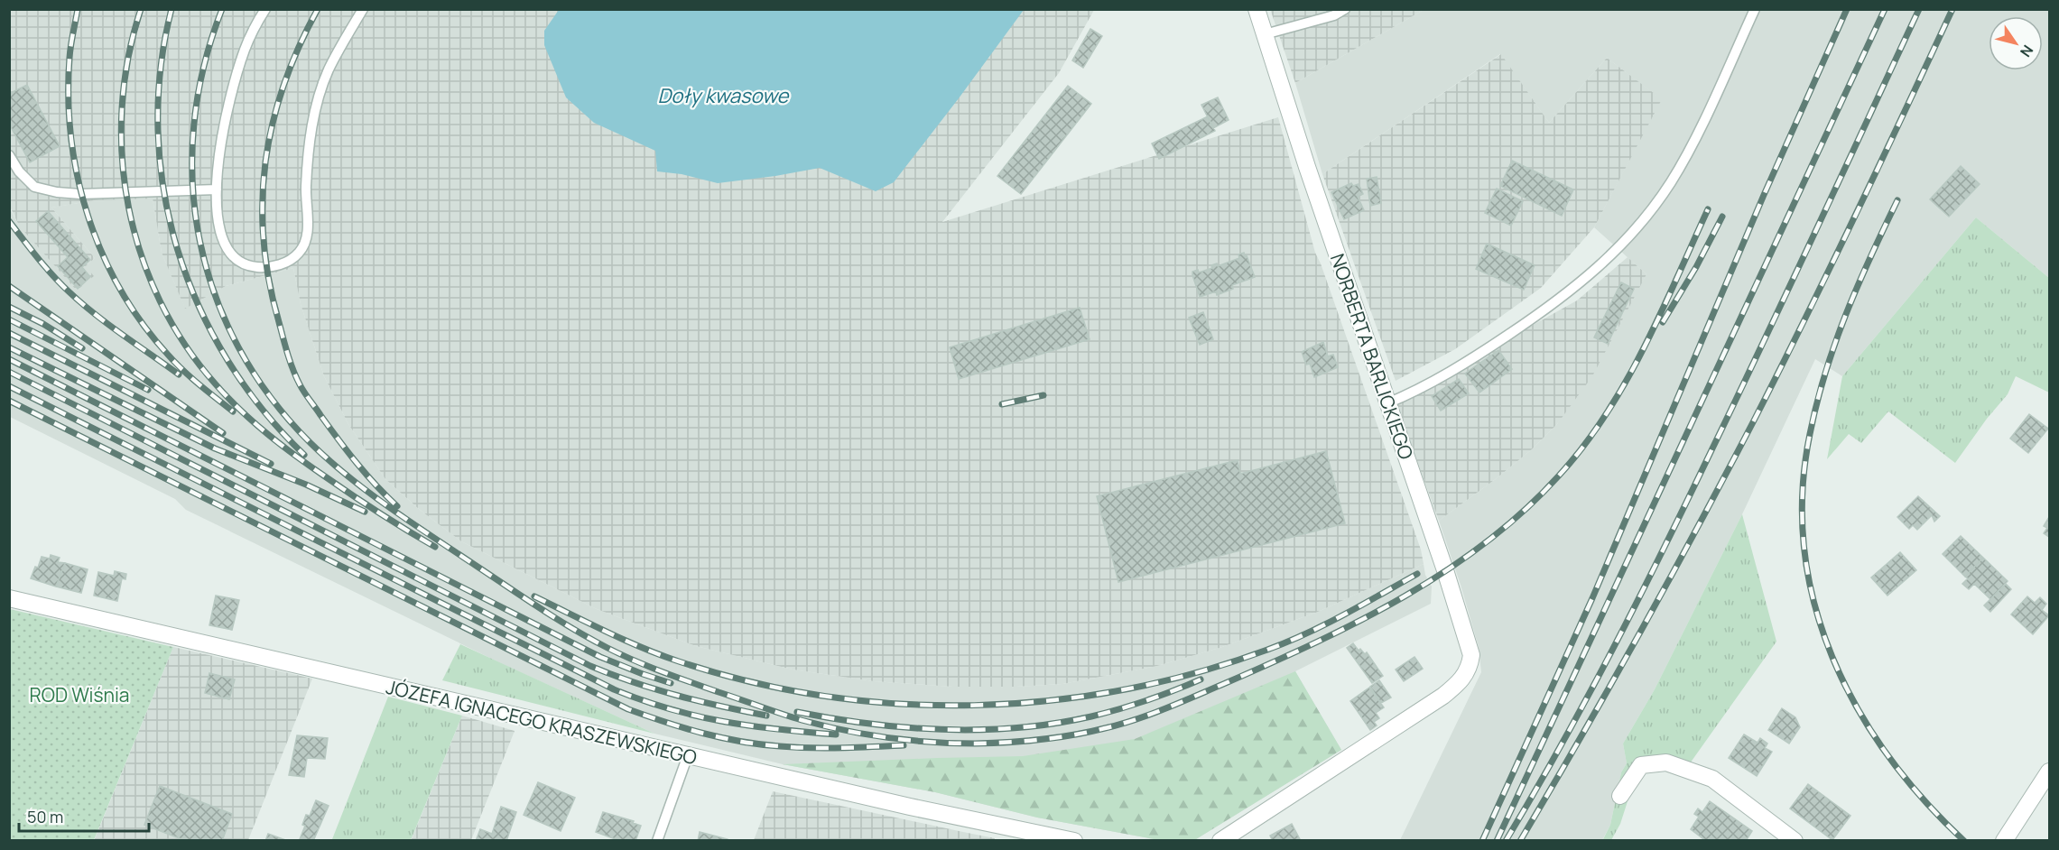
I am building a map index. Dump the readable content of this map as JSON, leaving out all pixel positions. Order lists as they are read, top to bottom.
{
  "streets": {
    "street": ["NORBERTA BARLICKIEGO", "JÓZEFA IGNACEGO KRASZEWSKIEGO"]
  },
  "water": ["Doły kwasowe"],
  "parks": ["ROD Wiśnia"],
  "scale_bar": "50 m",
  "north": "bottom right"
}
